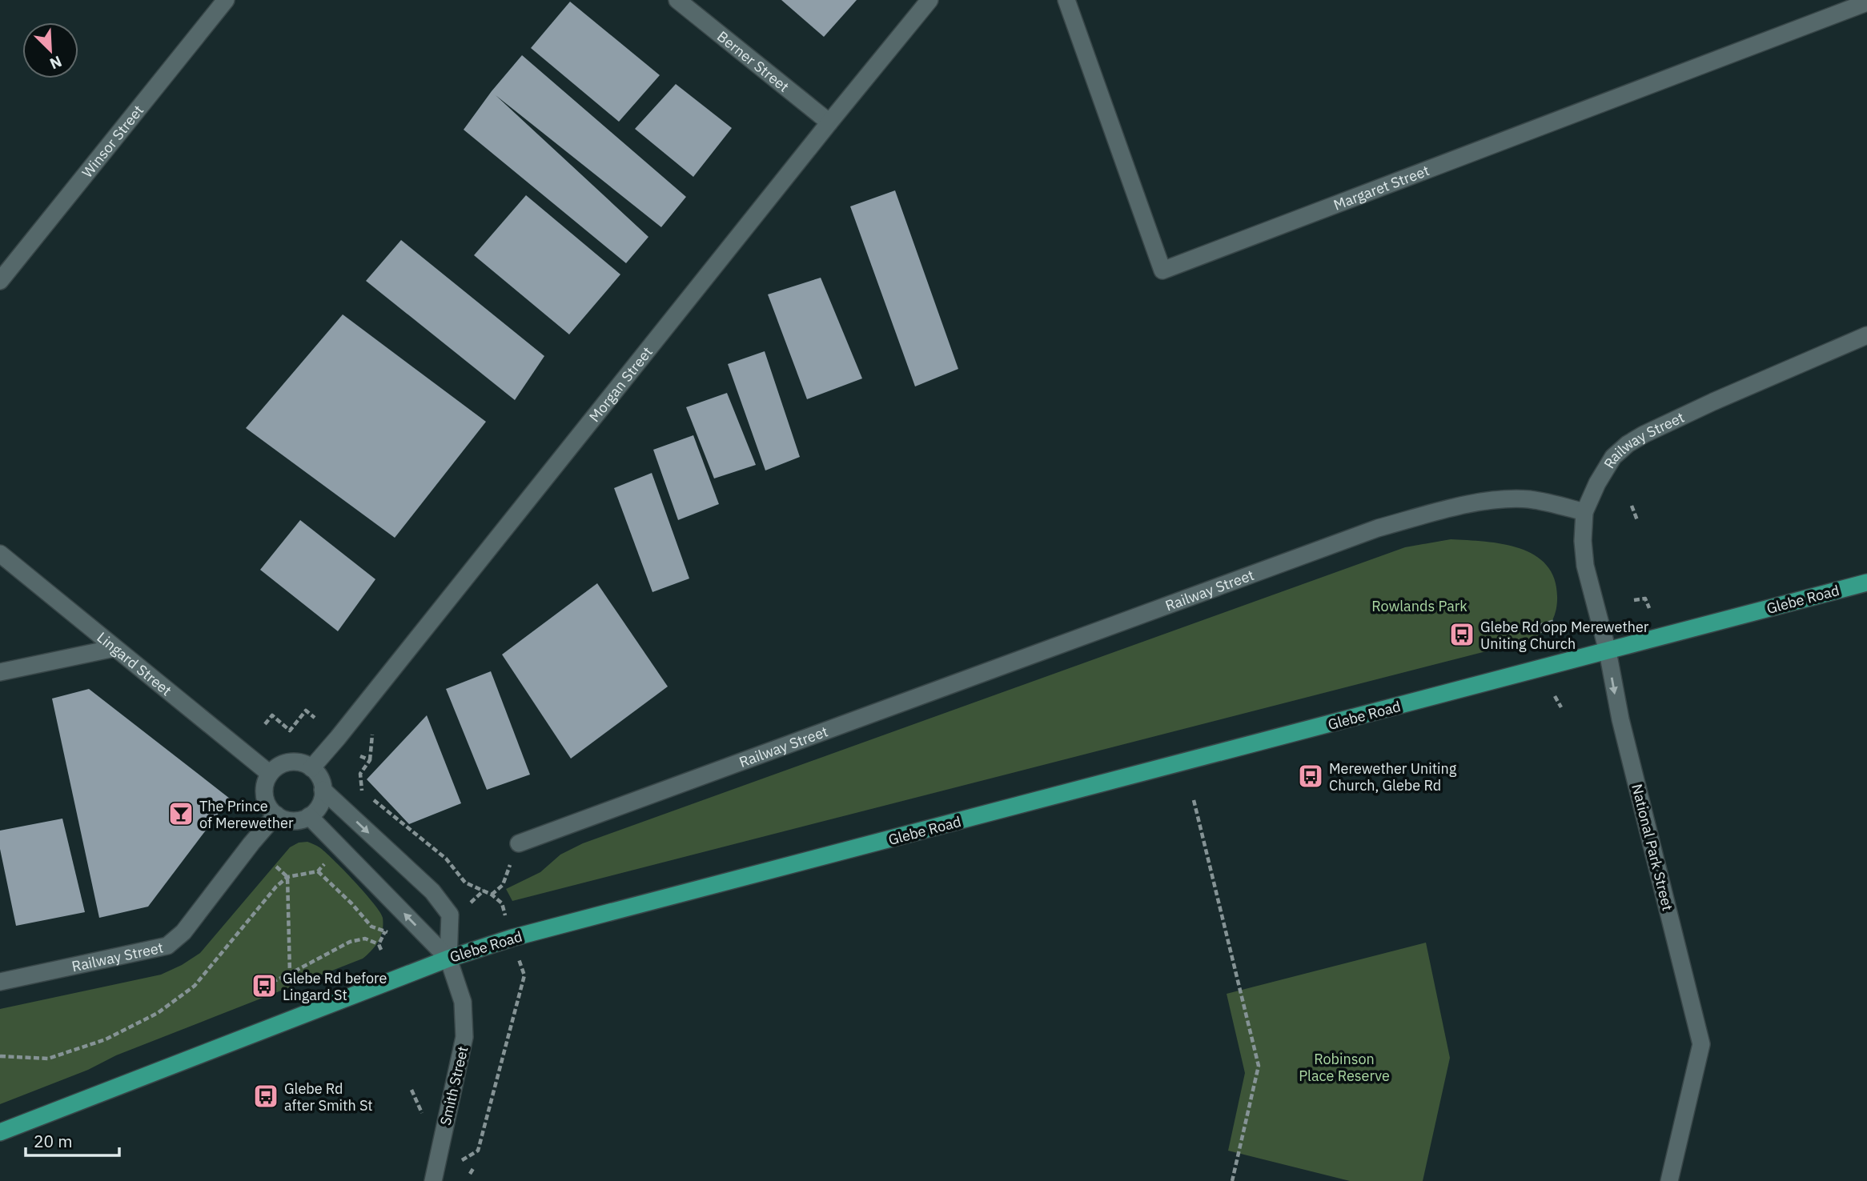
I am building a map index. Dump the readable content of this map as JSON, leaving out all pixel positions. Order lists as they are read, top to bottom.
{
  "streets": {
    "main road": ["Glebe Road"],
    "street": [
      "Berner Street",
      "Winsor Street",
      "Margaret Street",
      "Morgan Street",
      "Railway Street",
      "Lingard Street",
      "National Park Street",
      "Smith Street"
    ]
  },
  "crossings": [
    ["Berner Street", "Morgan Street"],
    ["Morgan Street", "Railway Street"],
    ["Morgan Street", "Lingard Street"],
    ["Railway Street", "Lingard Street"],
    ["Railway Street", "National Park Street"],
    ["Glebe Road", "National Park Street"],
    ["Glebe Road", "Smith Street"]
  ],
  "one_way": ["National Park Street"],
  "parks": ["Rowlands Park", "Robinson Place Reserve"],
  "places": {
    "bus stop": [
      "Glebe Rd opp Merewether Uniting Church",
      "Merewether Uniting Church, Glebe Rd",
      "Glebe Rd before Lingard St",
      "Glebe Rd after Smith St"
    ],
    "bar": ["The Prince of Merewether"]
  },
  "scale_bar": "20 m",
  "north": "bottom right"
}
